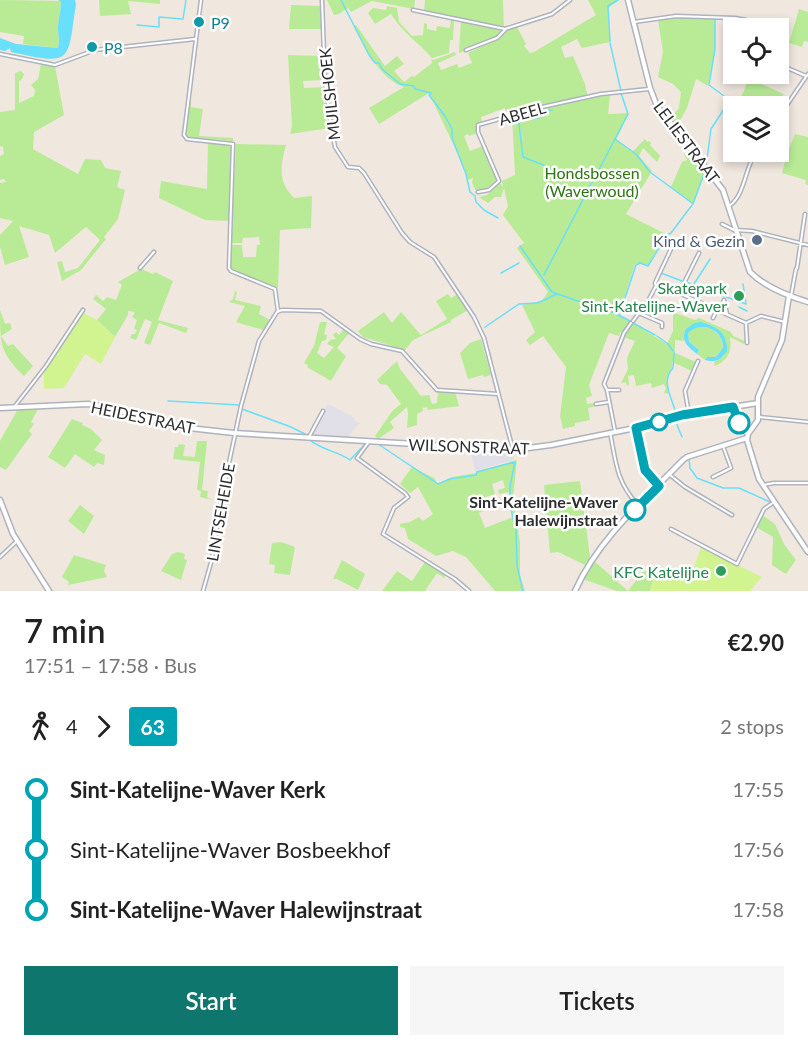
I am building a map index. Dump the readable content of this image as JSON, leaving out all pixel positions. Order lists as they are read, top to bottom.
{
  "streets": {
    "street": [
      "MUILSHOEK",
      "ABEEL",
      "LELIESTRAAT",
      "HEIDESTRAAT",
      "WILSONSTRAAT",
      "LINTSEHEIDE"
    ]
  },
  "crossings": [
    ["MUILSHOEK", "WILSONSTRAAT"],
    ["ABEEL", "LELIESTRAAT"],
    ["HEIDESTRAAT", "WILSONSTRAAT"],
    ["HEIDESTRAAT", "LINTSEHEIDE"],
    ["WILSONSTRAAT", "LINTSEHEIDE"]
  ],
  "parks": ["Hondsbossen (Waverwoud)"],
  "places": [
    "P9",
    "P8",
    "Kind & Gezin",
    "Skatepark Sint-Katelijne-Waver",
    "Sint-Katelijne-Waver Halewijnstraat",
    "KFC Katelijne"
  ],
  "lines": ["bus line 63"],
  "page": {
    "heading": ["7 min", "17:51 – 17:58 · Bus", "€2.90"],
    "legs": ["4", "63", "2 stops"],
    "list": [
      {
        "name": "Sint-Katelijne-Waver Kerk",
        "value": "17:55"
      },
      {
        "name": "Sint-Katelijne-Waver Bosbeekhof",
        "value": "17:56"
      },
      {
        "name": "Sint-Katelijne-Waver Halewijnstraat",
        "value": "17:58"
      }
    ],
    "buttons": ["Start", "Tickets"]
  }
}
